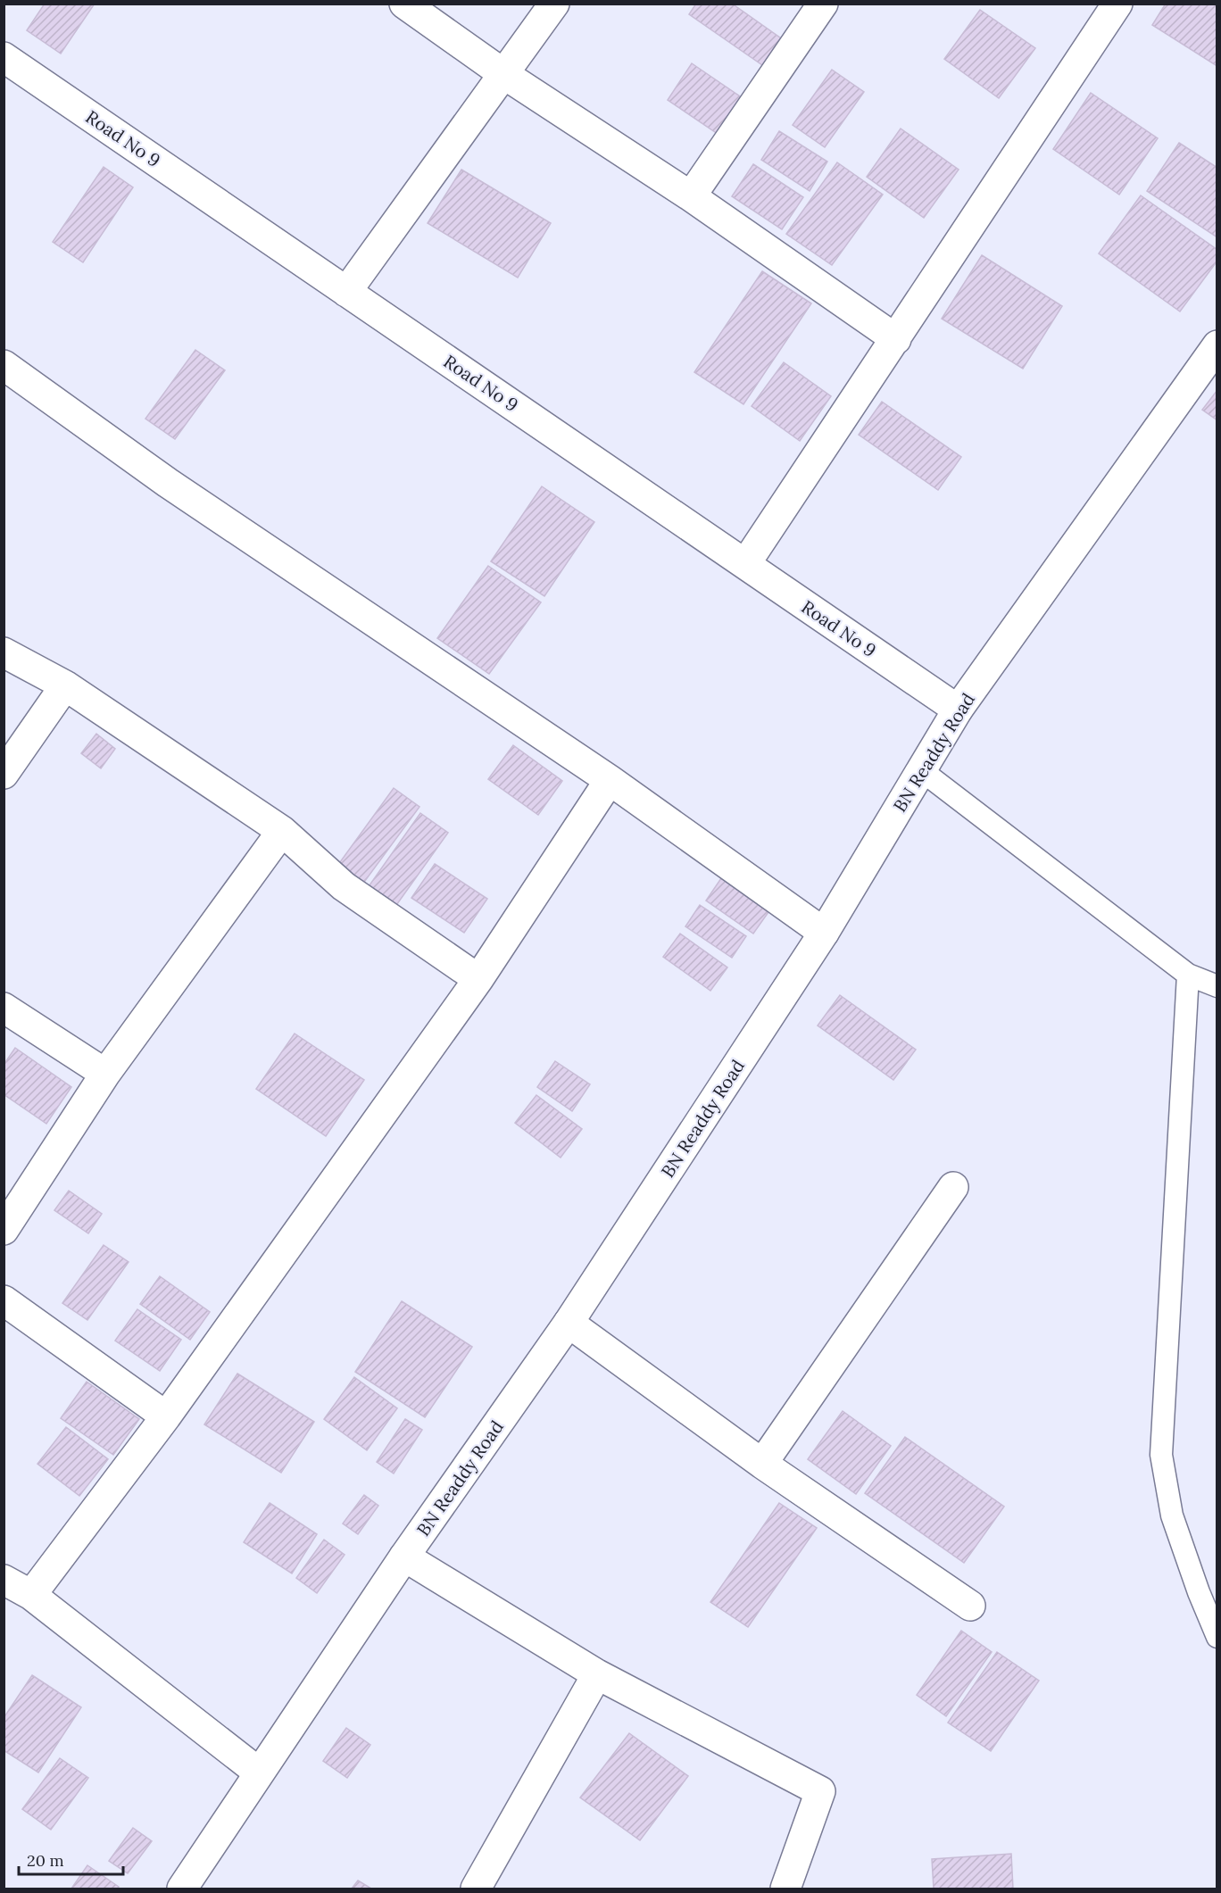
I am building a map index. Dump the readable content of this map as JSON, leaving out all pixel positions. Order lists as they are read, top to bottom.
{
  "streets": {
    "street": ["Road No 9", "BN Readdy Road"]
  },
  "crossings": [
    ["Road No 9", "BN Readdy Road"]
  ],
  "scale_bar": "20 m"
}
